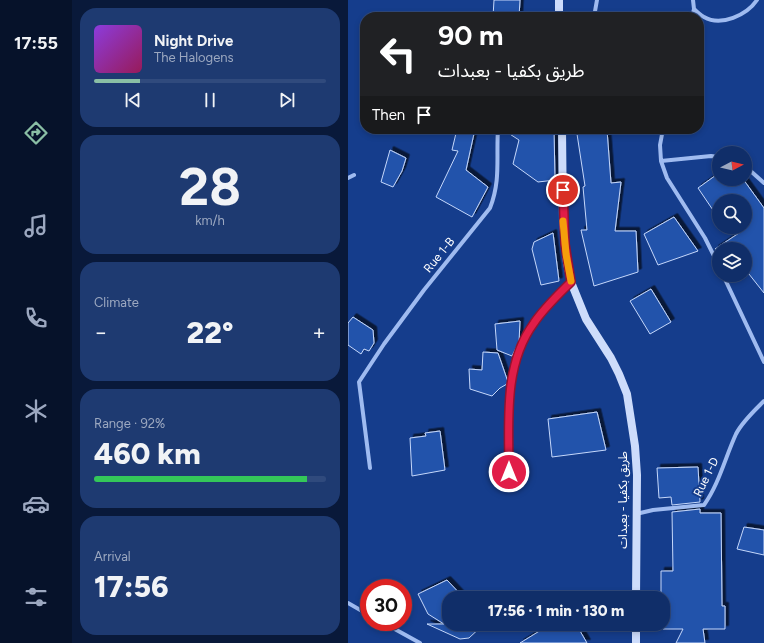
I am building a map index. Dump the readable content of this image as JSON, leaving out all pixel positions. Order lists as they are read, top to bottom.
{
  "streets": {
    "main road": ["طريق بكفيا - بعبدات"],
    "street": ["Rue 1-B", "Rue 1-D"]
  },
  "crossings": [
    ["Rue 1-D", "طريق بكفيا - بعبدات"]
  ],
  "north": "right",
  "page": {
    "tabs": "17:55",
    "turn": ["90 m", "طريق بكفيا - بعبدات"],
    "song": ["Night Drive", "The Halogens"],
    "then": "Then",
    "tile": [
      ["28", "km/h"],
      "Climate",
      ["Range · 92%", "460 km"],
      ["Arrival", "17:56"]
    ],
    "heat": ["−", "22°", "+"],
    "limit": "30",
    "trip": "17:56 · 1 min · 130 m"
  }
}
